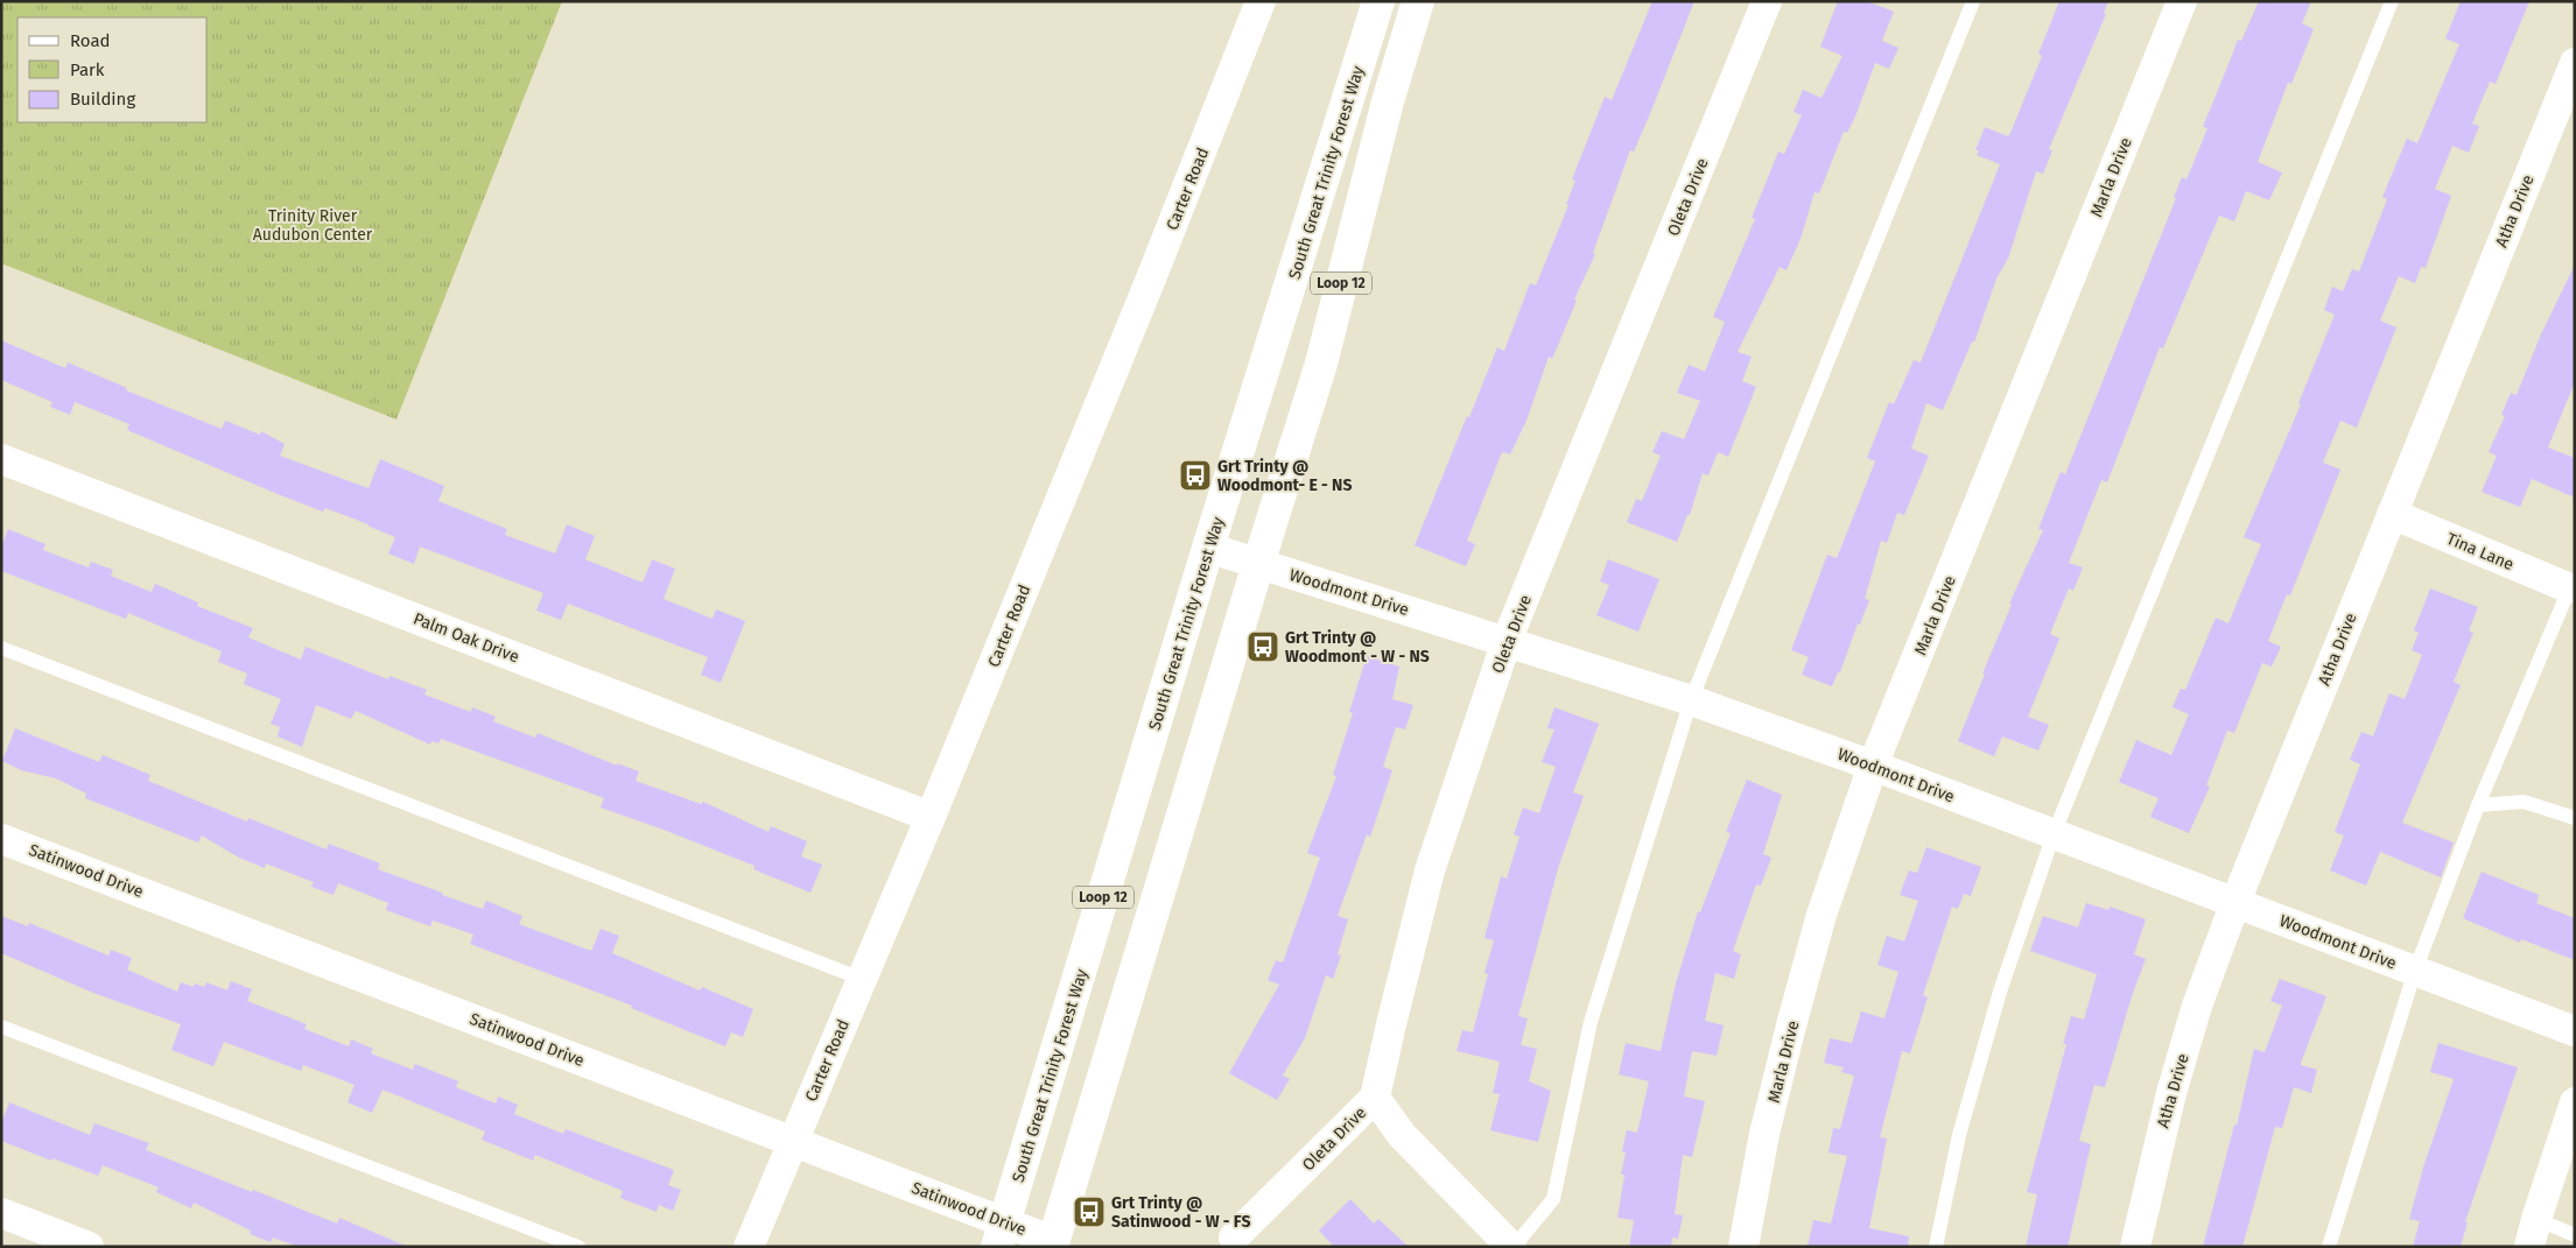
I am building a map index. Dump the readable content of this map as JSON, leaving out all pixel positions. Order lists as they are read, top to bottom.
{
  "streets": {
    "main road": ["South Great Trinity Forest Way", "Loop 12"],
    "street": [
      "Marla Drive",
      "Carter Road",
      "Oleta Drive",
      "Atha Drive",
      "Tina Lane",
      "Woodmont Drive",
      "Palm Oak Drive",
      "Satinwood Drive"
    ]
  },
  "crossings": [
    ["South Great Trinity Forest Way", "Woodmont Drive"],
    ["South Great Trinity Forest Way", "Satinwood Drive"],
    ["Marla Drive", "Woodmont Drive"],
    ["Carter Road", "Palm Oak Drive"],
    ["Carter Road", "Satinwood Drive"],
    ["Oleta Drive", "Woodmont Drive"],
    ["Atha Drive", "Tina Lane"],
    ["Atha Drive", "Woodmont Drive"],
    ["Loop 12", "Woodmont Drive"],
    ["Loop 12", "Satinwood Drive"]
  ],
  "parks": ["Trinity River Audubon Center"],
  "places": {
    "bus stop": ["Grt Trinty @ Woodmont- E - NS", "Grt Trinty @ Woodmont - W - NS", "Grt Trinty @ Satinwood - W - FS"]
  },
  "legend": ["Road", "Park", "Building"]
}
